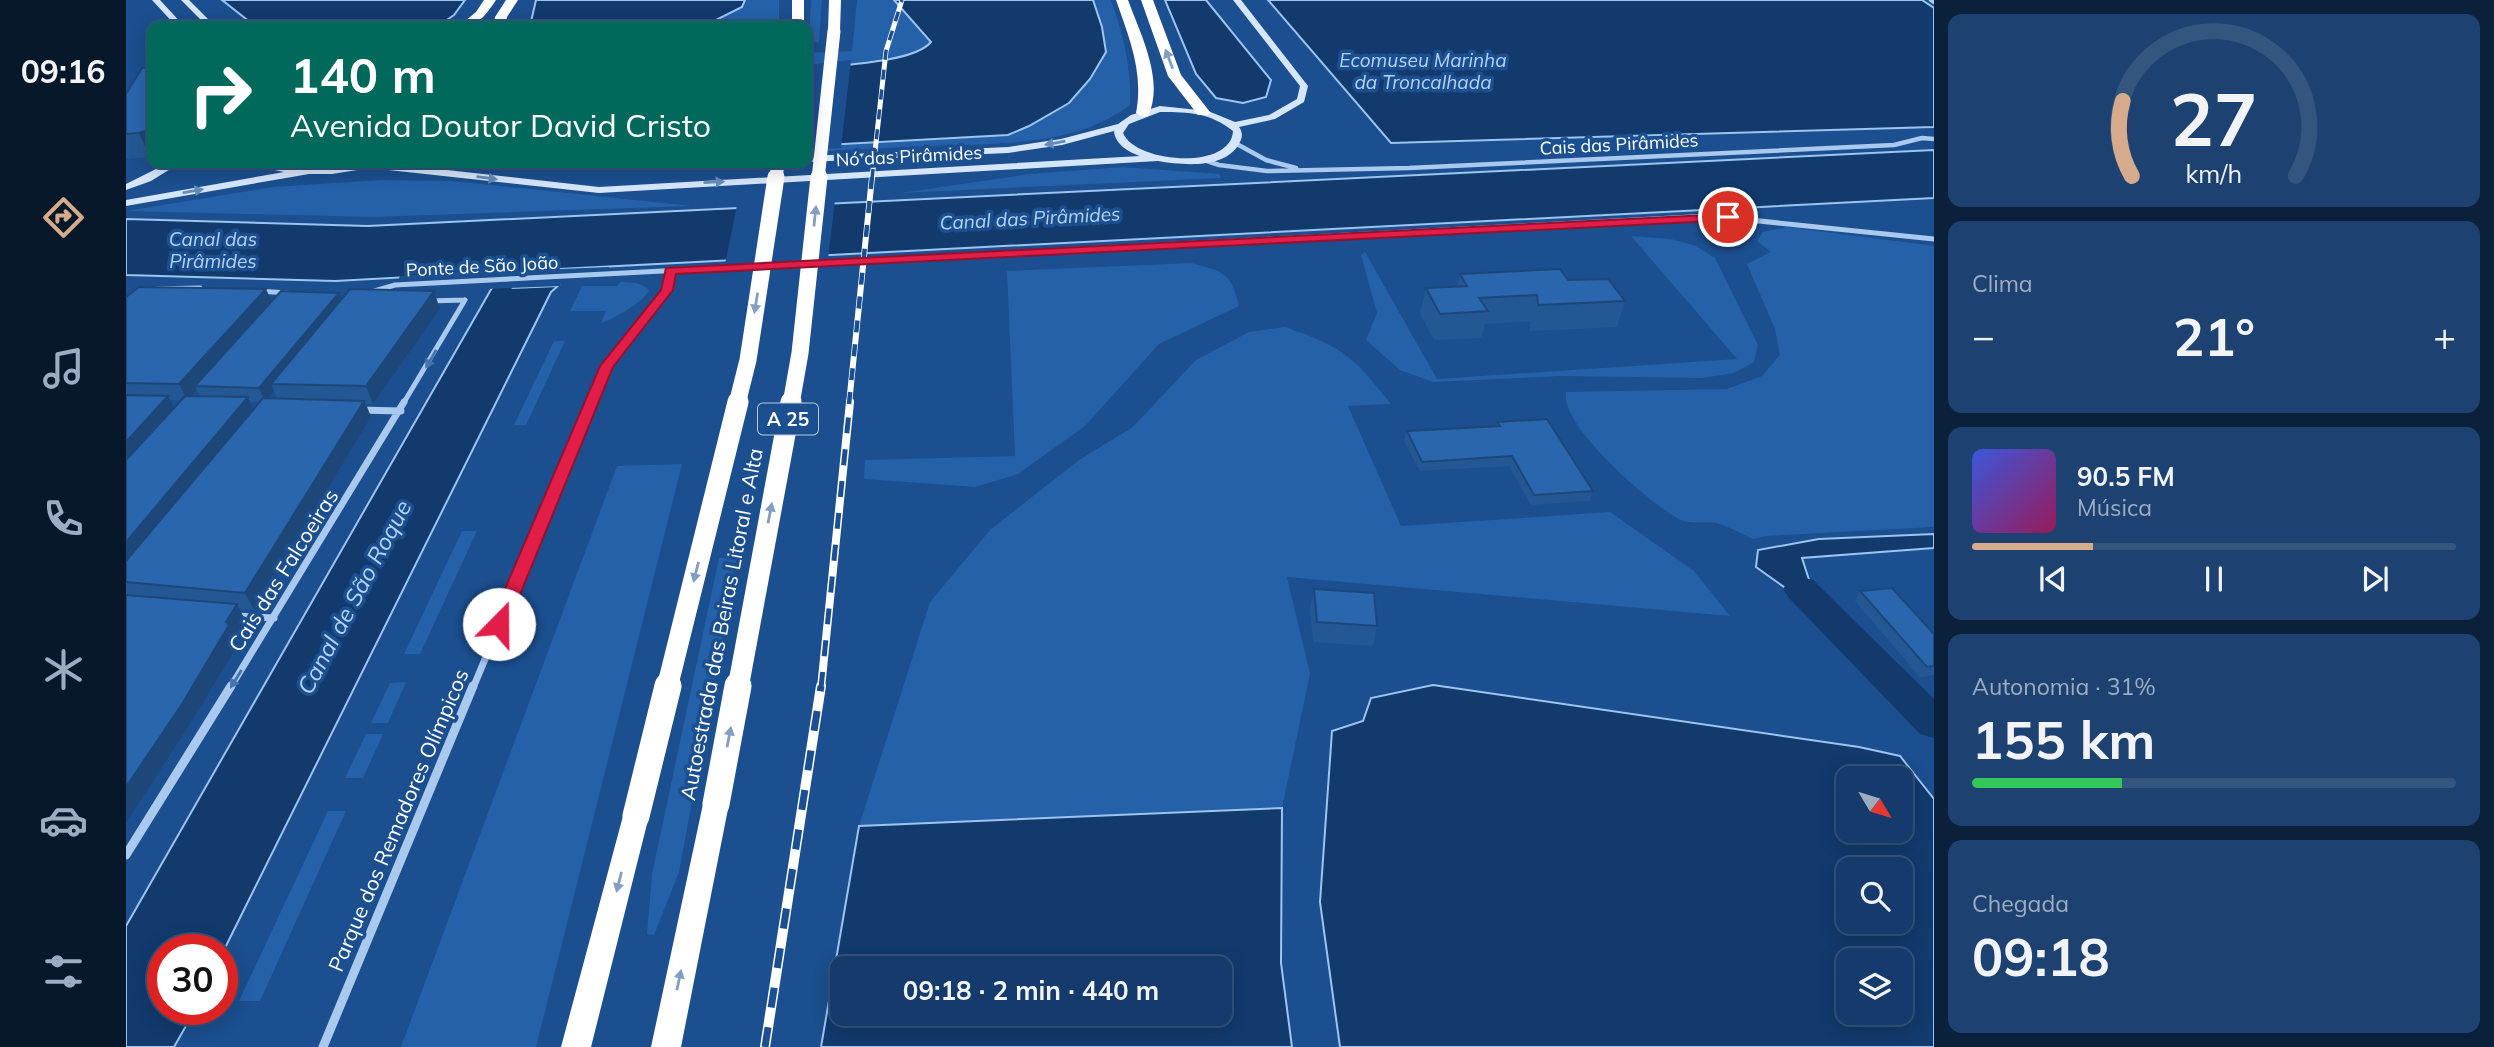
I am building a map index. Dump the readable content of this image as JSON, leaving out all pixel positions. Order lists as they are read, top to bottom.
{
  "streets": {
    "highway": ["A 25", "Autoestrada das Beiras Litoral e Alta"],
    "main road": ["Nó das Pirâmides"],
    "street": [
      "Cais das Pirâmides",
      "Ponte de São João",
      "Cais das Falcoeiras",
      "Parque dos Remadores Olímpicos"
    ]
  },
  "crossings": [
    ["Cais das Pirâmides", "Nó das Pirâmides"],
    ["Ponte de São João", "Parque dos Remadores Olímpicos"]
  ],
  "one_way": ["Cais das Falcoeiras"],
  "water": ["Ecomuseu Marinha da Troncalhada", "Canal das Pirâmides", "Canal de São Roque"],
  "north": "bottom right",
  "page": {
    "tabs": "09:16",
    "turn": ["140 m", "Avenida Doutor David Cristo"],
    "tile": [
      "Clima",
      ["Autonomia · 31%", "155 km"],
      ["Chegada", "09:18"]
    ],
    "heat": ["−", "21°", "+"],
    "song": ["90.5 FM", "Música"],
    "limit": "30",
    "trip": "09:18 · 2 min · 440 m",
    "gauge": ["27", "km/h"]
  }
}
